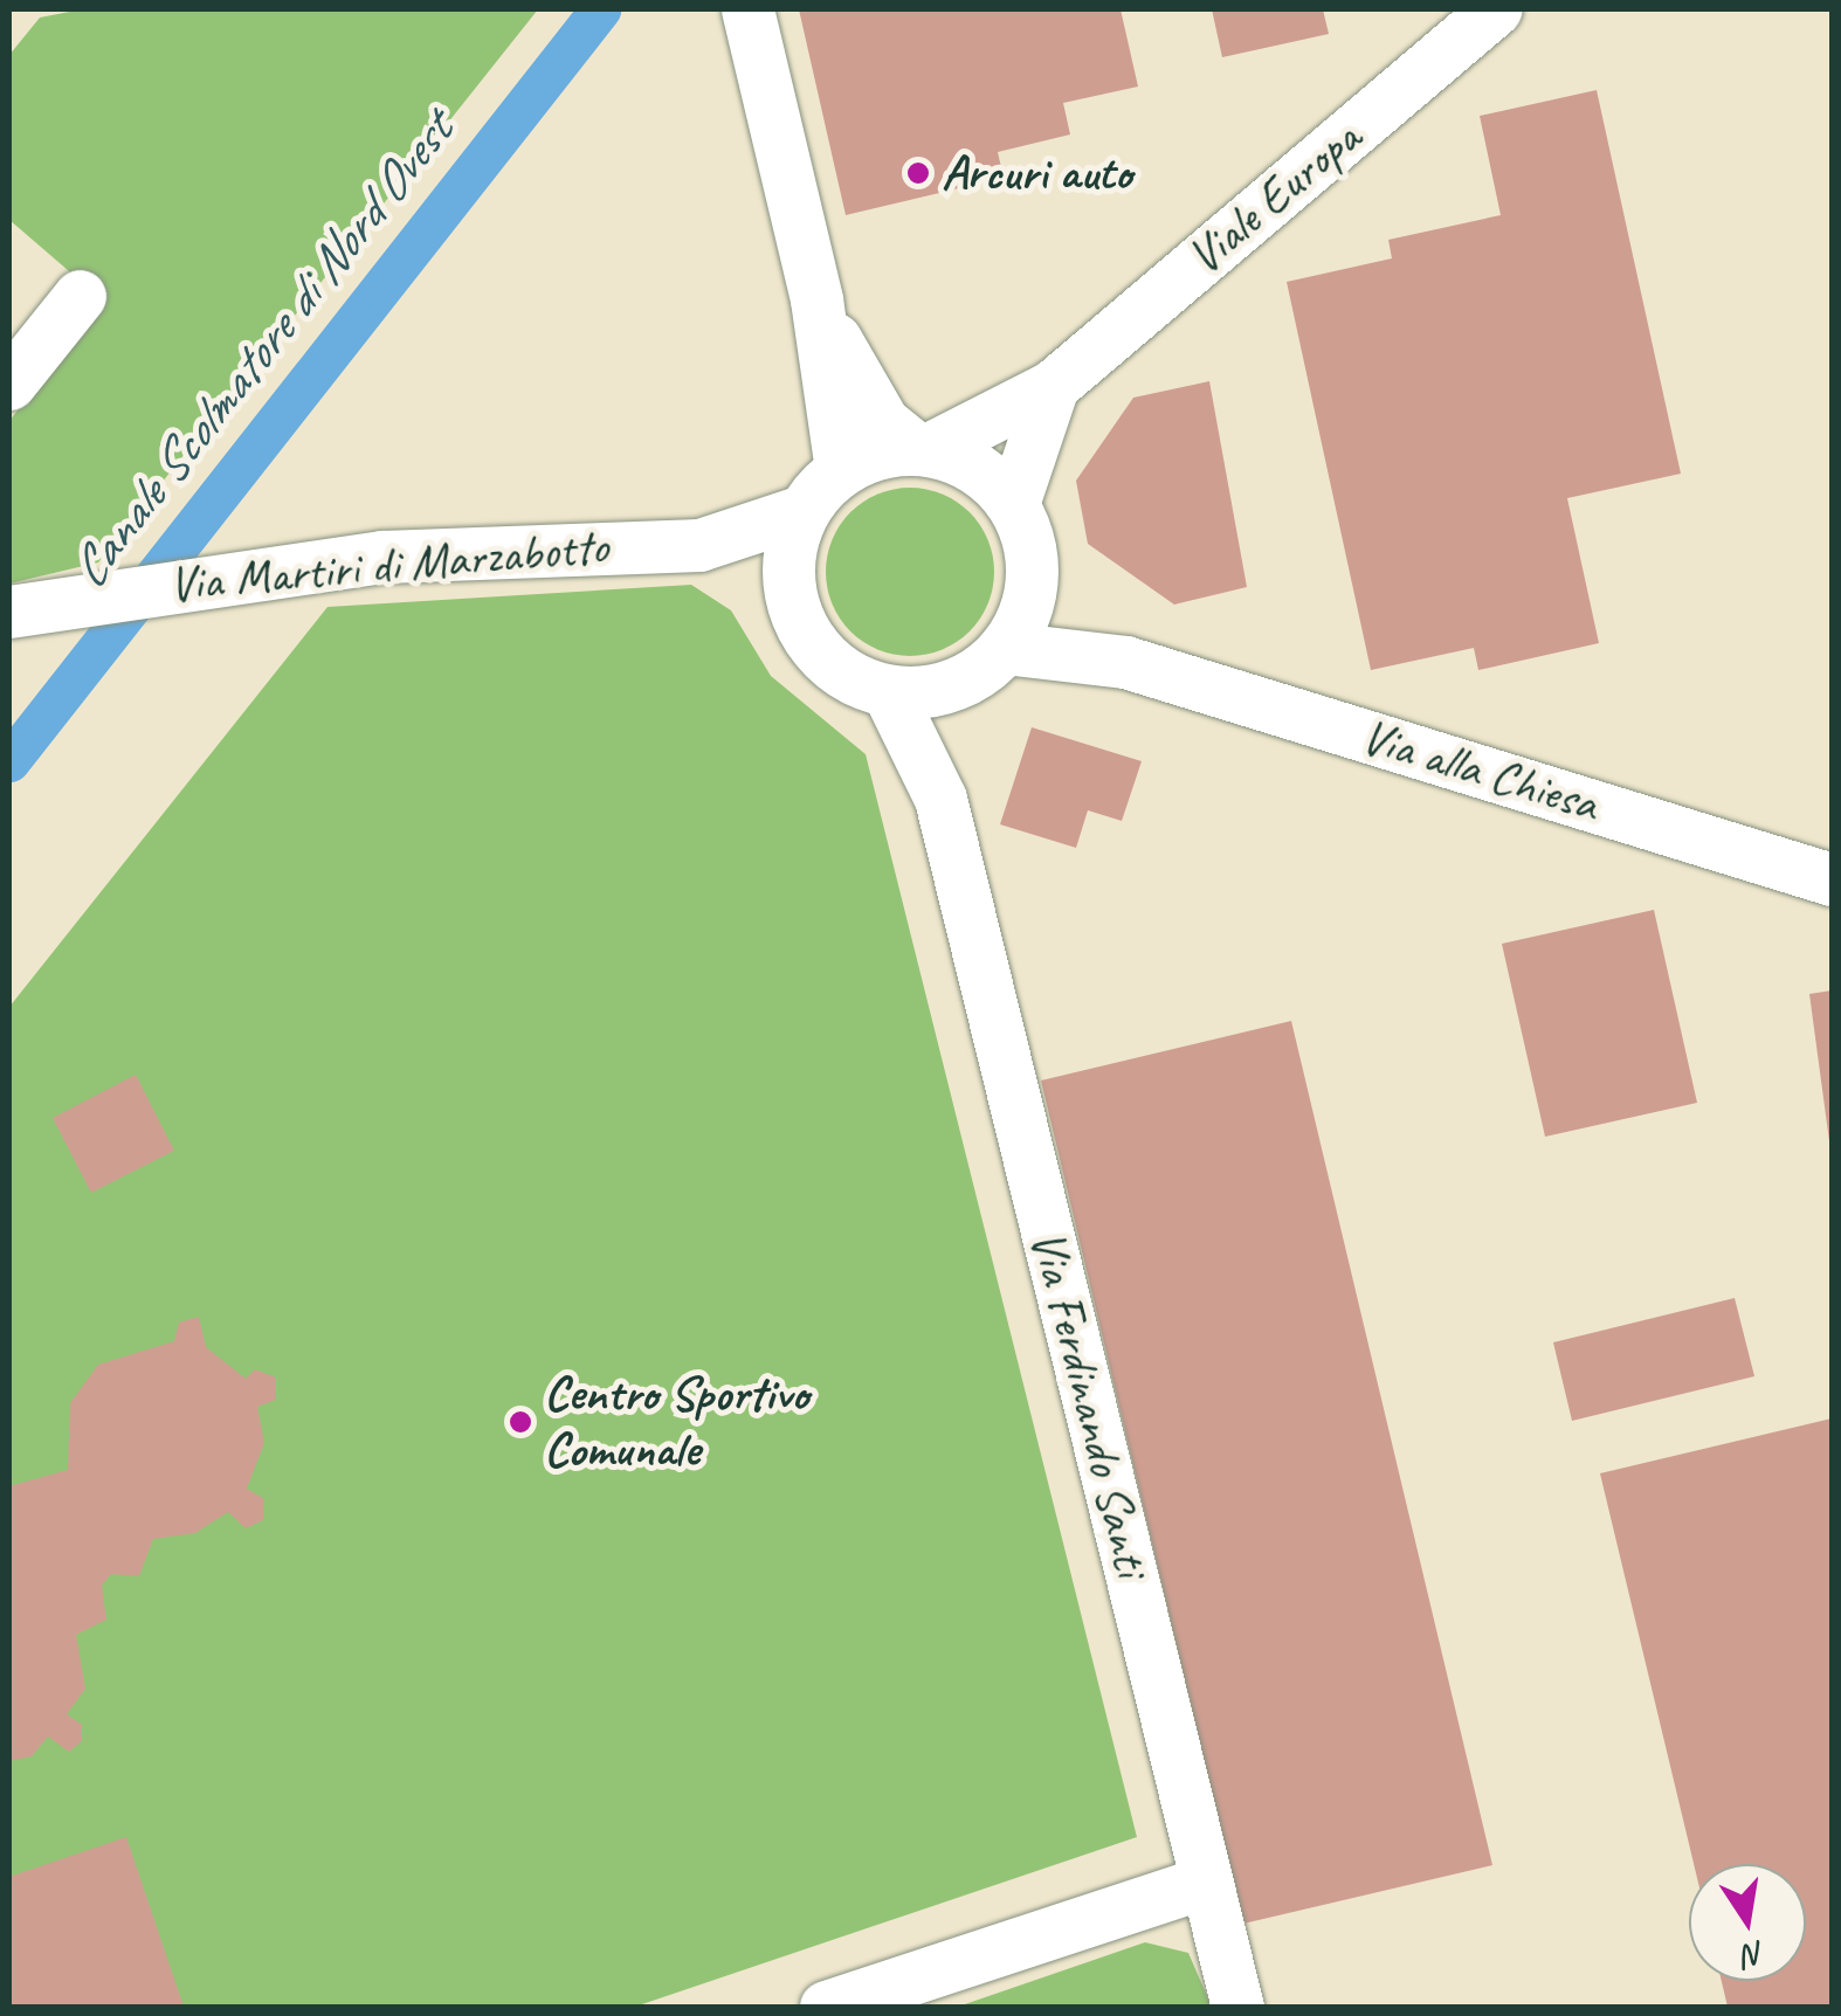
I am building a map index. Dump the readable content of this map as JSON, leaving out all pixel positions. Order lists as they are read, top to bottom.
{
  "streets": {
    "street": [
      "Viale Europa",
      "Via Martiri di Marzabotto",
      "Via alla Chiesa",
      "Via Ferdinando Santi"
    ]
  },
  "crossings": [
    ["Viale Europa", "Via Martiri di Marzabotto"],
    ["Viale Europa", "Via alla Chiesa"],
    ["Viale Europa", "Via Ferdinando Santi"],
    ["Via Martiri di Marzabotto", "Via alla Chiesa"],
    ["Via Martiri di Marzabotto", "Via Ferdinando Santi"],
    ["Via alla Chiesa", "Via Ferdinando Santi"]
  ],
  "water": ["Canale Scolmatore di Nord Ovest"],
  "places": ["Arcuri auto", "Centro Sportivo Comunale"],
  "north": "bottom"
}
